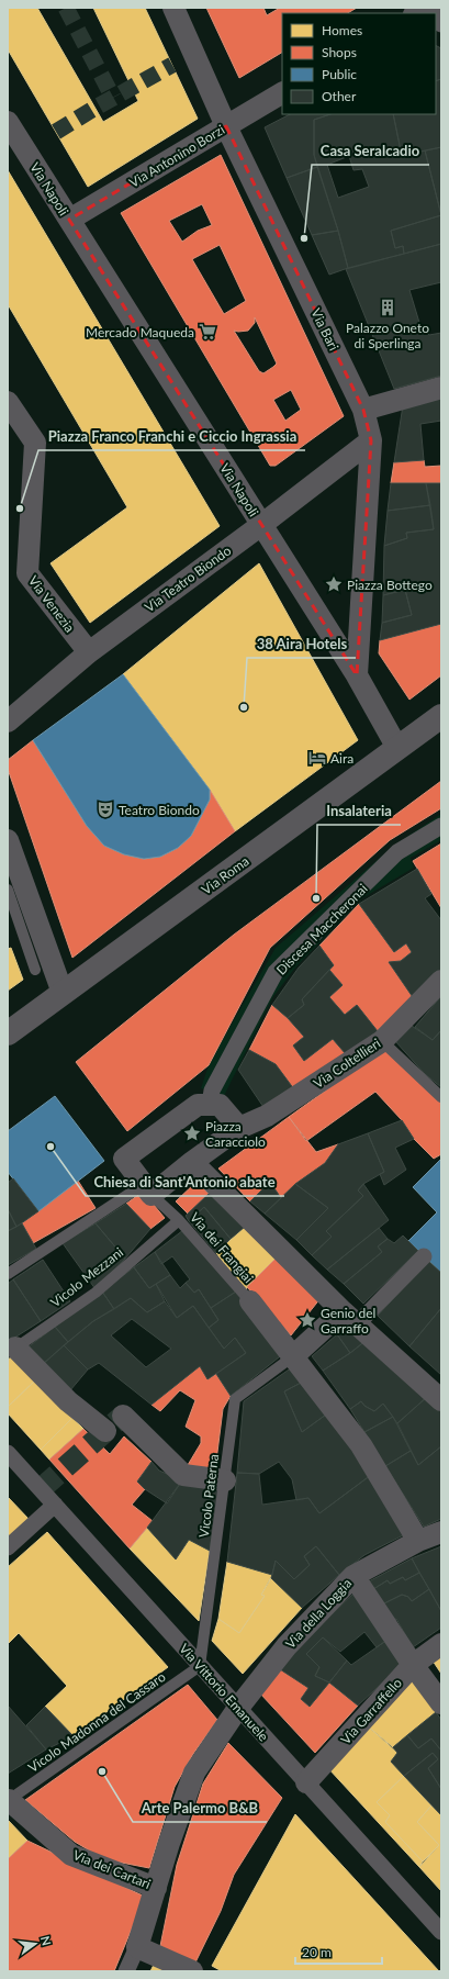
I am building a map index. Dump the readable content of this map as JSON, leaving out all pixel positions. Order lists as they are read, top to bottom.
{
  "streets": {
    "street": [
      "Via Antonino Borzi",
      "Via Napoli",
      "Via Bari",
      "Via Teatro Biondo",
      "Via Venezia",
      "Via Roma",
      "Discesa Maccheronai",
      "Via Coltellieri",
      "Via della Loggia",
      "Via Vittorio Emanuele",
      "Via Garraffello",
      "Via dei Cartari"
    ],
    "lane": [
      "Via dei Frangiai",
      "Vicolo Mezzani",
      "Vicolo Paterna",
      "Vicolo Madonna del Cassaro"
    ]
  },
  "crossings": [
    ["Via Antonino Borzi", "Via Napoli"],
    ["Via Antonino Borzi", "Via Bari"],
    ["Via Napoli", "Via Bari"],
    ["Via Napoli", "Via Teatro Biondo"],
    ["Via Napoli", "Via Roma"],
    ["Via Bari", "Via Teatro Biondo"],
    ["Via Teatro Biondo", "Via Venezia"],
    ["Via dei Frangiai", "Vicolo Mezzani"],
    ["Vicolo Paterna", "Via Vittorio Emanuele"],
    ["Vicolo Paterna", "Vicolo Madonna del Cassaro"],
    ["Via della Loggia", "Via Vittorio Emanuele"],
    ["Via della Loggia", "Via dei Cartari"],
    ["Via Vittorio Emanuele", "Via Garraffello"],
    ["Via Vittorio Emanuele", "Vicolo Madonna del Cassaro"],
    ["Vicolo Madonna del Cassaro", "Via dei Cartari"]
  ],
  "places": {
    "other": [
      "Casa Seralcadio",
      "Piazza Franco Franchi e Ciccio Ingrassia",
      "38 Aira Hotels",
      "Insalateria",
      "Chiesa di Sant'Antonio abate",
      "Arte Palermo B&B"
    ],
    "building": ["Palazzo Oneto di Sperlinga"],
    "supermarket": ["Mercado Maqueda"],
    "place": ["Piazza Bottego", "Piazza Caracciolo", "Genio del Garraffo"],
    "hotel": ["Aira"],
    "theatre": ["Teatro Biondo"]
  },
  "legend": [
    "Homes",
    "Shops",
    "Public",
    "Other"
  ],
  "scale_bar": "20 m",
  "north": "right"
}
